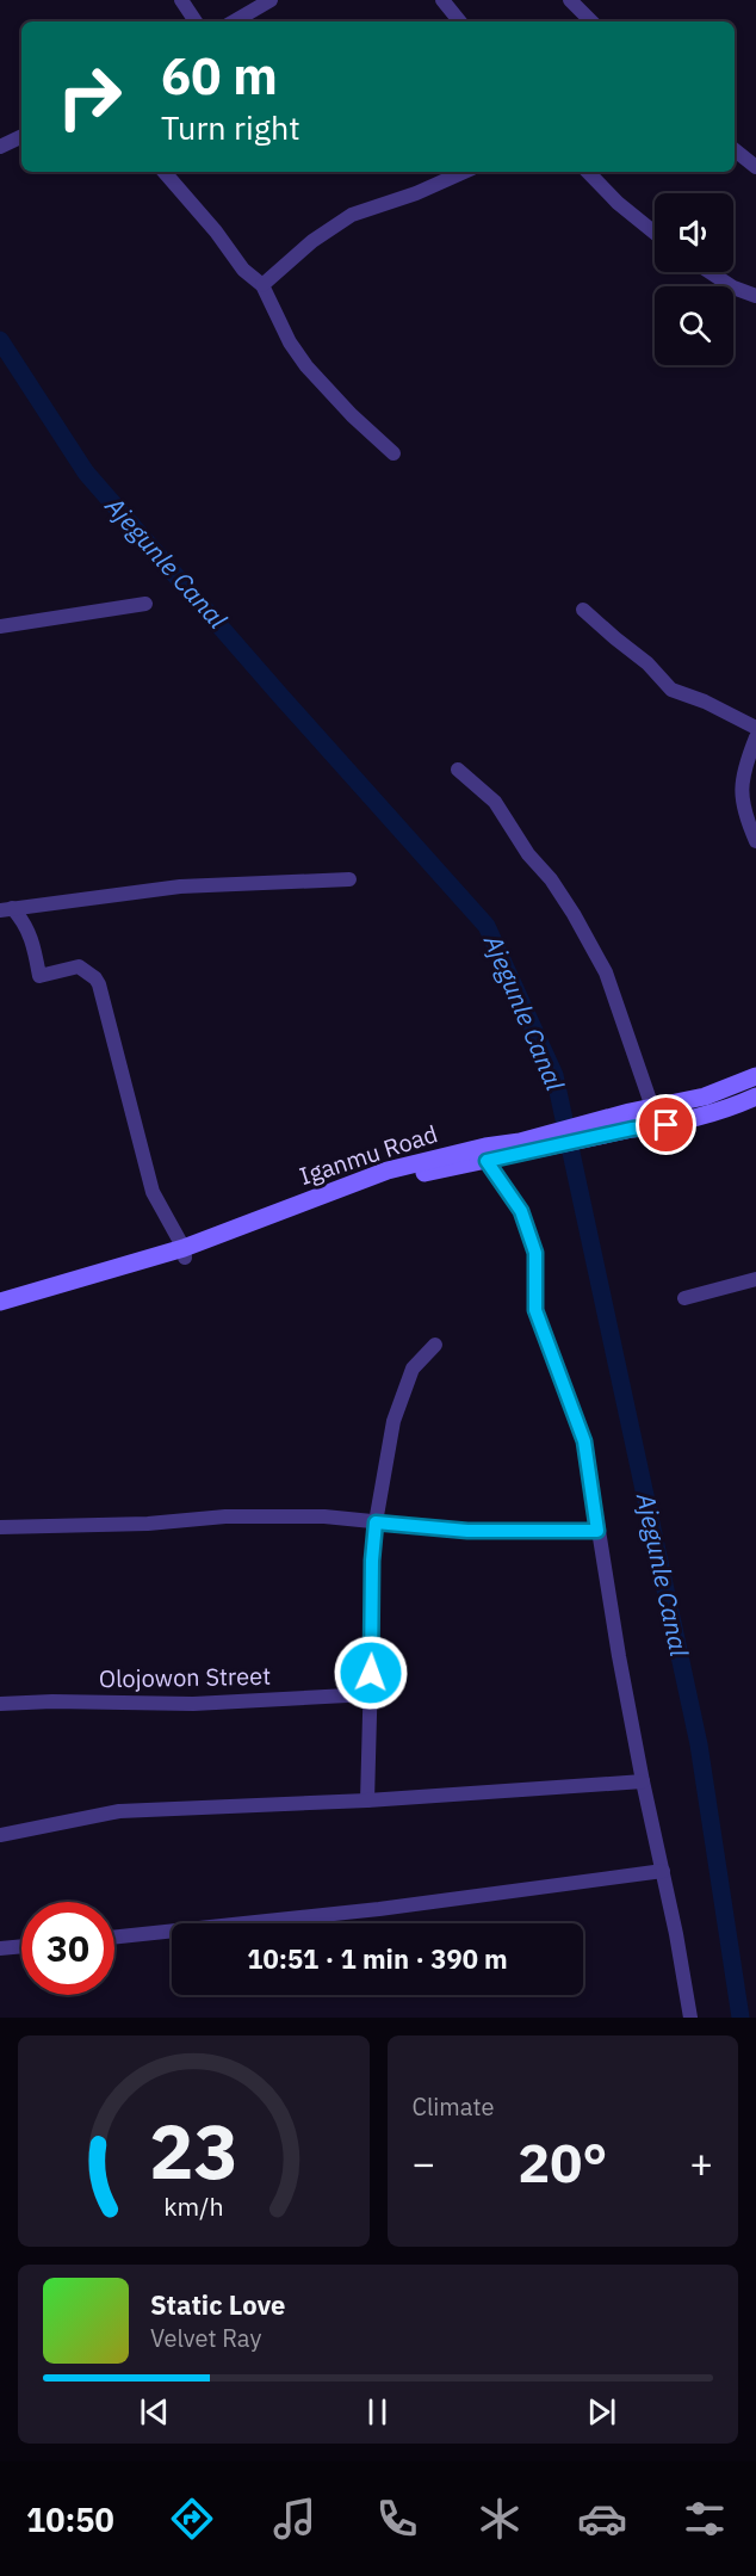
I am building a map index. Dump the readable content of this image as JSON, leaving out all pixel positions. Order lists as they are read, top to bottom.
{
  "streets": {
    "main road": ["Iganmu Road"],
    "street": ["Olojowon Street"]
  },
  "water": ["Ajegunle Canal"],
  "page": {
    "turn": ["60 m", "Turn right"],
    "limit": "30",
    "trip": "10:51 · 1 min · 390 m",
    "tile": "Climate",
    "heat": ["−", "20°", "+"],
    "song": ["Static Love", "Velvet Ray"],
    "tabs": "10:50",
    "gauge": ["23", "km/h"]
  }
}
